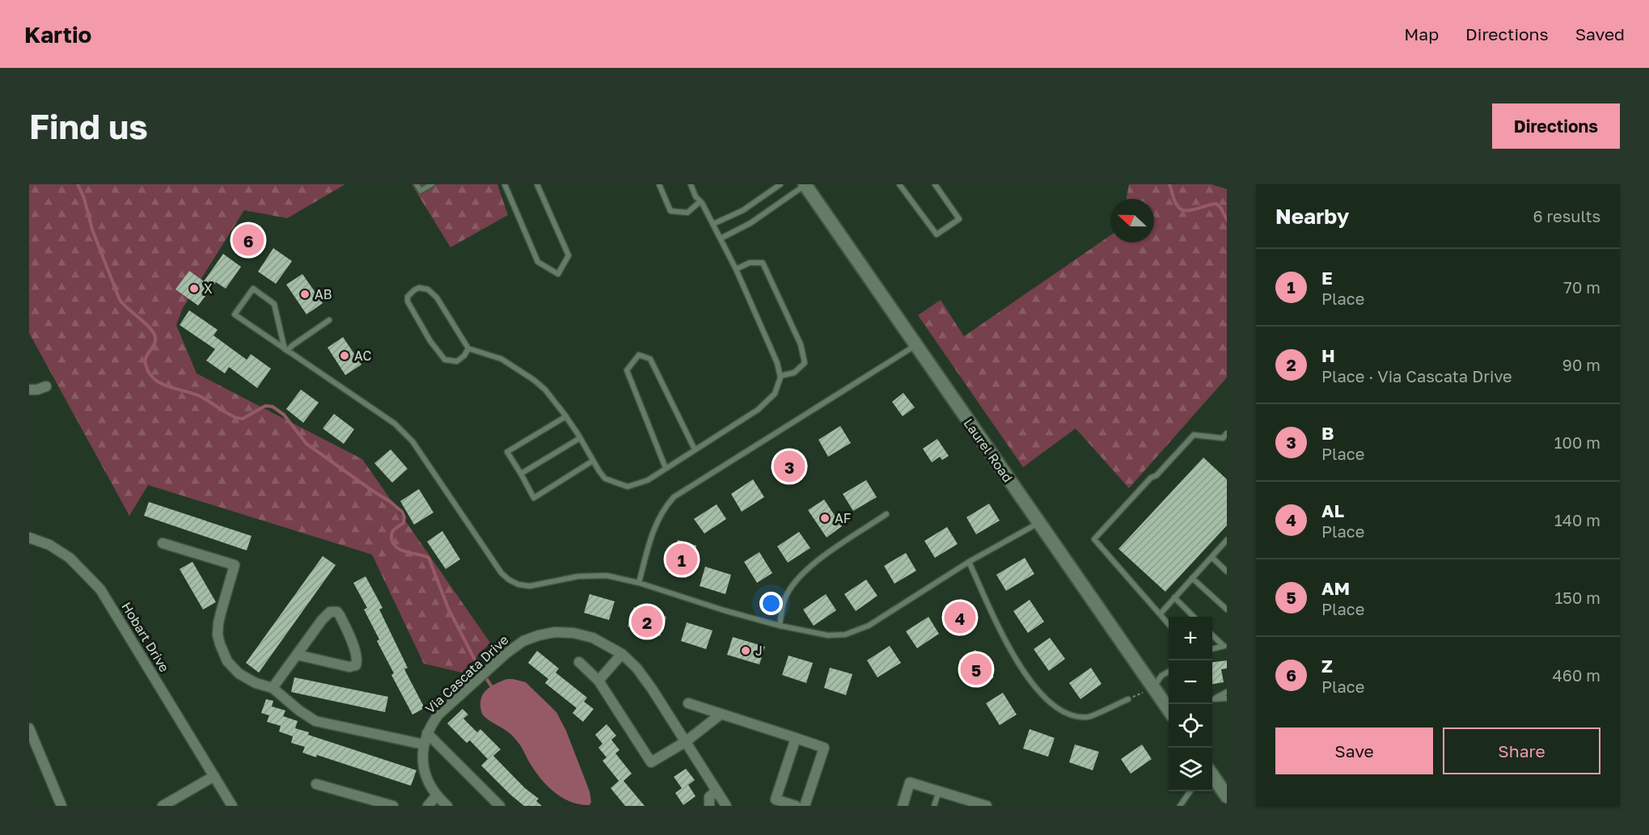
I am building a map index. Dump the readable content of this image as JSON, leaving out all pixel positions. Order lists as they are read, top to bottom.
{
  "streets": {
    "main road": ["Laurel Road"],
    "street": ["Hobart Drive", "Via Cascata Drive"]
  },
  "places": [
    "X",
    "AB",
    "AC",
    "AF",
    "J"
  ],
  "north": "left",
  "page": {
    "header": "Kartio",
    "nav": ["Map", "Directions", "Saved"],
    "buttons": [
      "Directions",
      ["Save", "Share"]
    ],
    "title": "Find us",
    "heading": ["Nearby", "6 results"],
    "pins": [
      "6",
      "3",
      "1",
      "4",
      "2",
      "5"
    ],
    "list": [
      {
        "mark": "1",
        "name": "E",
        "note": "Place",
        "value": "70 m"
      },
      {
        "mark": "2",
        "name": "H",
        "note": "Place · Via Cascata Drive",
        "value": "90 m"
      },
      {
        "mark": "3",
        "name": "B",
        "note": "Place",
        "value": "100 m"
      },
      {
        "mark": "4",
        "name": "AL",
        "note": "Place",
        "value": "140 m"
      },
      {
        "mark": "5",
        "name": "AM",
        "note": "Place",
        "value": "150 m"
      },
      {
        "mark": "6",
        "name": "Z",
        "note": "Place",
        "value": "460 m"
      }
    ],
    "map_buttons": ["+", "−"]
  }
}
